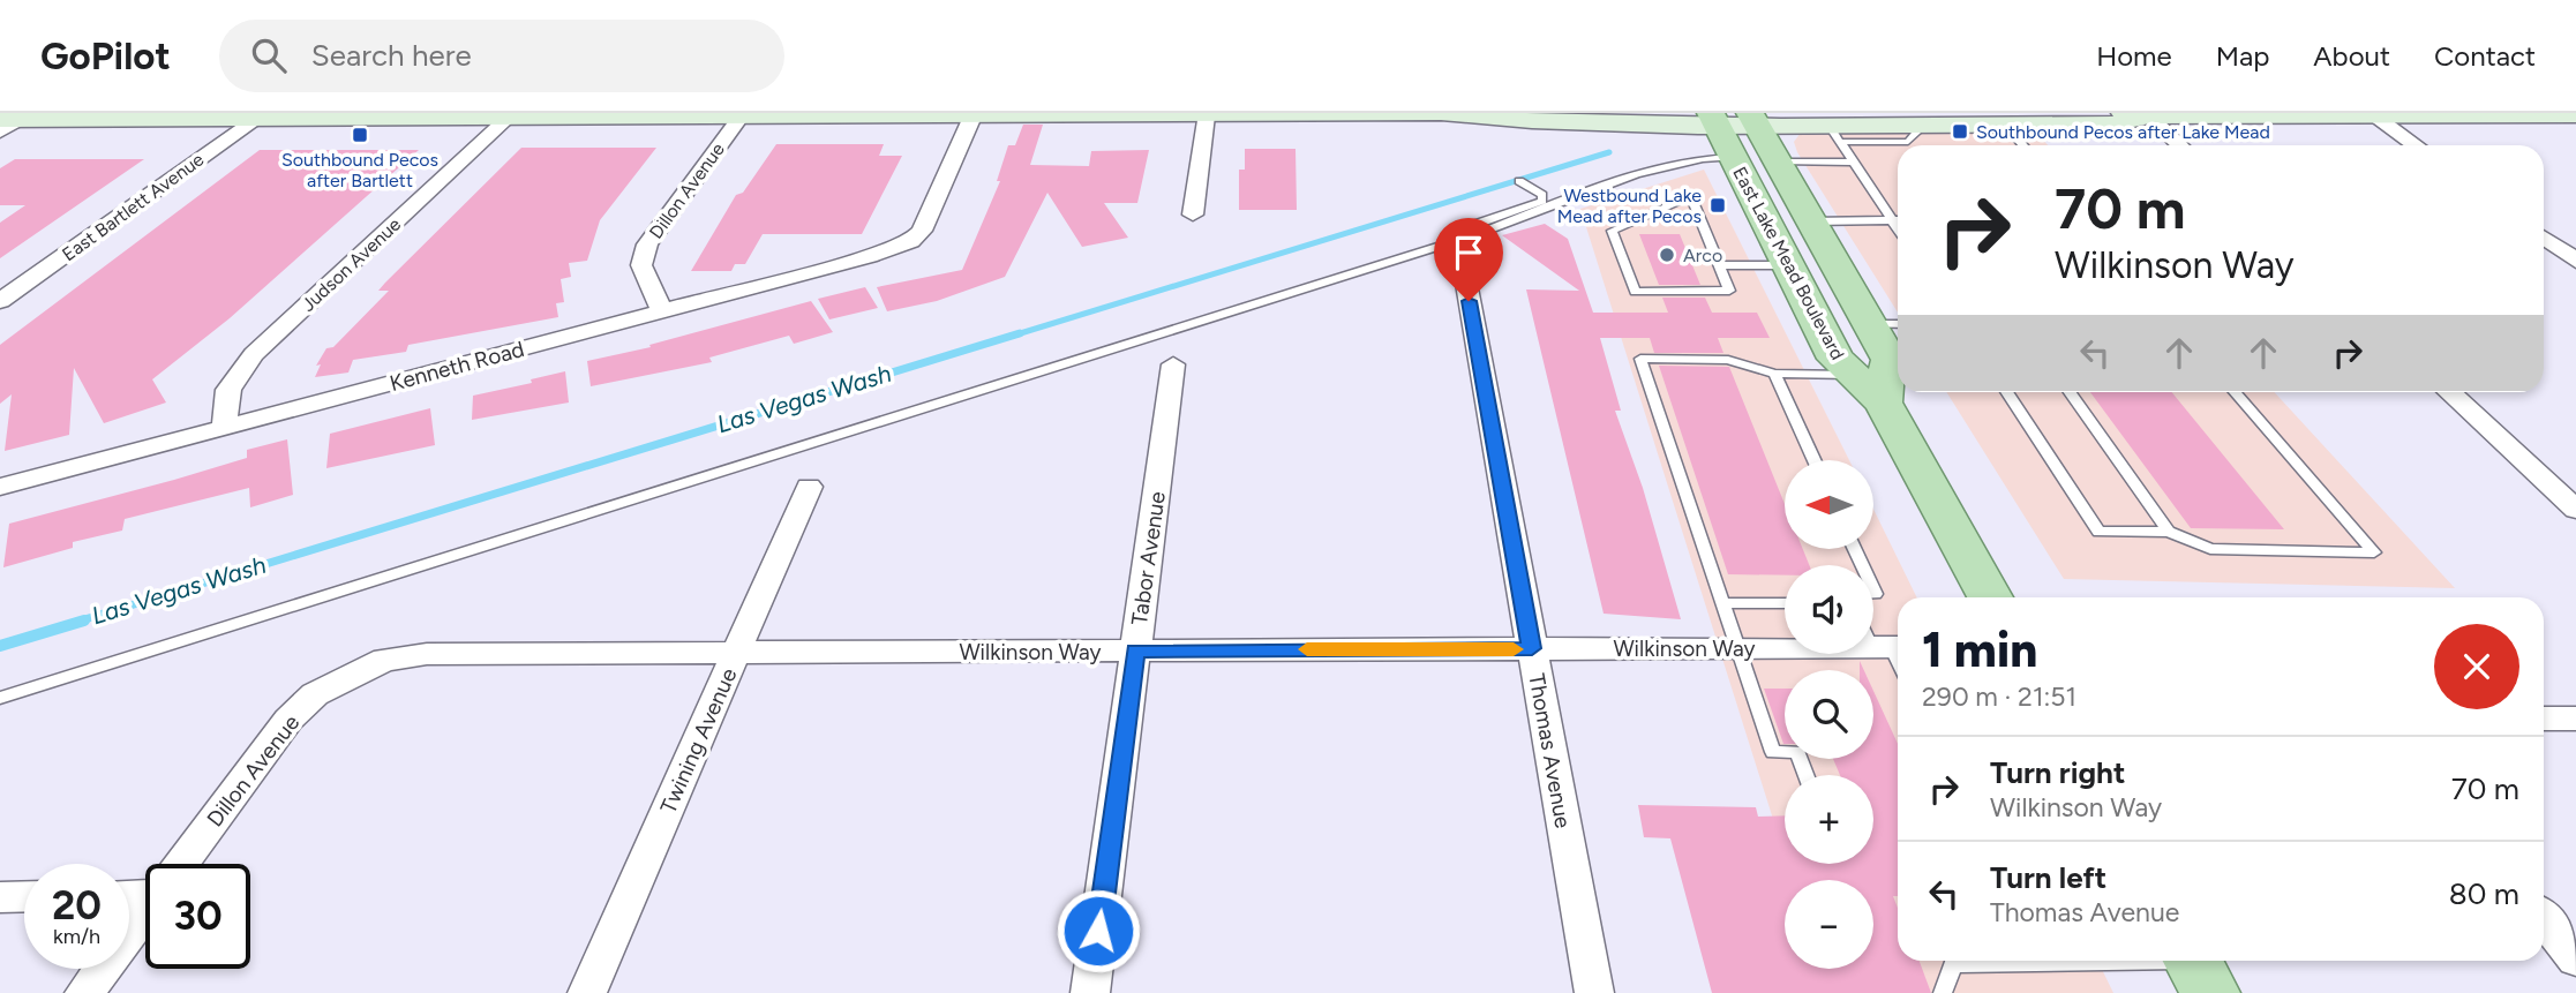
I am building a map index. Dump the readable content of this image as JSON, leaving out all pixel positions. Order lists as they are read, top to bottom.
{
  "streets": {
    "main road": ["East Lake Mead Boulevard"],
    "street": [
      "Dillon Avenue",
      "East Bartlett Avenue",
      "Judson Avenue",
      "Kenneth Road",
      "Tabor Avenue",
      "Wilkinson Way",
      "Twining Avenue",
      "Thomas Avenue"
    ]
  },
  "crossings": [
    ["Dillon Avenue", "Kenneth Road"],
    ["Dillon Avenue", "Wilkinson Way"],
    ["Judson Avenue", "Kenneth Road"],
    ["Tabor Avenue", "Wilkinson Way"],
    ["Wilkinson Way", "Twining Avenue"],
    ["Wilkinson Way", "Thomas Avenue"]
  ],
  "water": ["Las Vegas Wash"],
  "places": {
    "transit": ["Southbound Pecos after Lake Mead", "Southbound Pecos after Bartlett", "Westbound Lake Mead after Pecos"],
    "other": ["Arco"]
  },
  "north": "left",
  "page": {
    "header": "GoPilot",
    "search": "Search here",
    "nav": [
      "Home",
      "Map",
      "About",
      "Contact"
    ],
    "turn": ["70 m", "Wilkinson Way"],
    "map_buttons": ["+", "−"],
    "heading": ["1 min", "290 m · 21:51"],
    "list": [
      {
        "name": "Turn right",
        "note": "Wilkinson Way",
        "value": "70 m"
      },
      {
        "name": "Turn left",
        "note": "Thomas Avenue",
        "value": "80 m"
      }
    ],
    "speed": "20 km/h",
    "limit": "30"
  }
}
